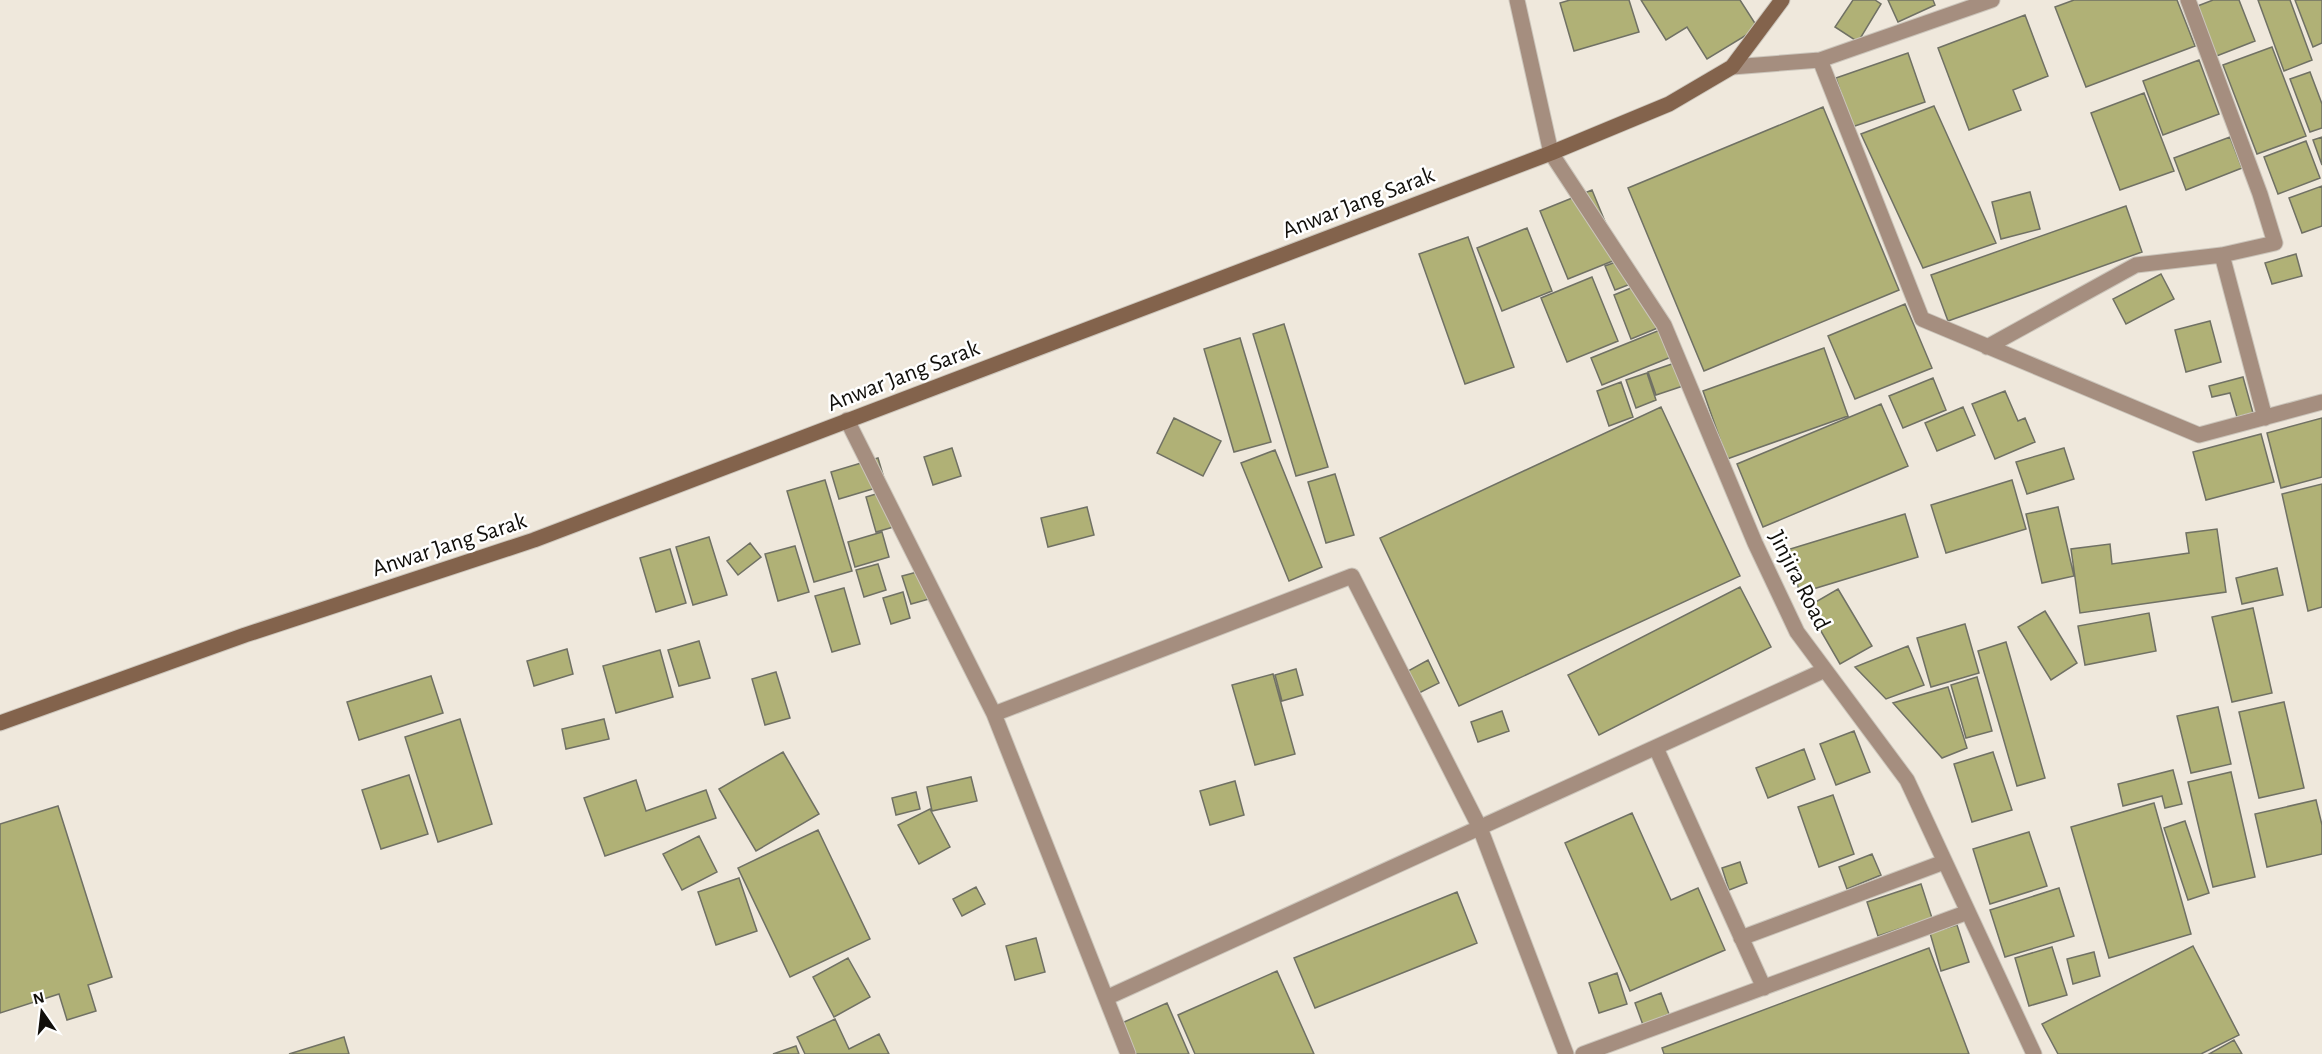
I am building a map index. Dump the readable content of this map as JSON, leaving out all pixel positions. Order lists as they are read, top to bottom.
{
  "streets": {
    "main road": ["Anwar Jang Sarak"],
    "street": ["Jinjira Road"]
  },
  "crossings": [
    ["Anwar Jang Sarak", "Jinjira Road"]
  ],
  "north": "top"
}
